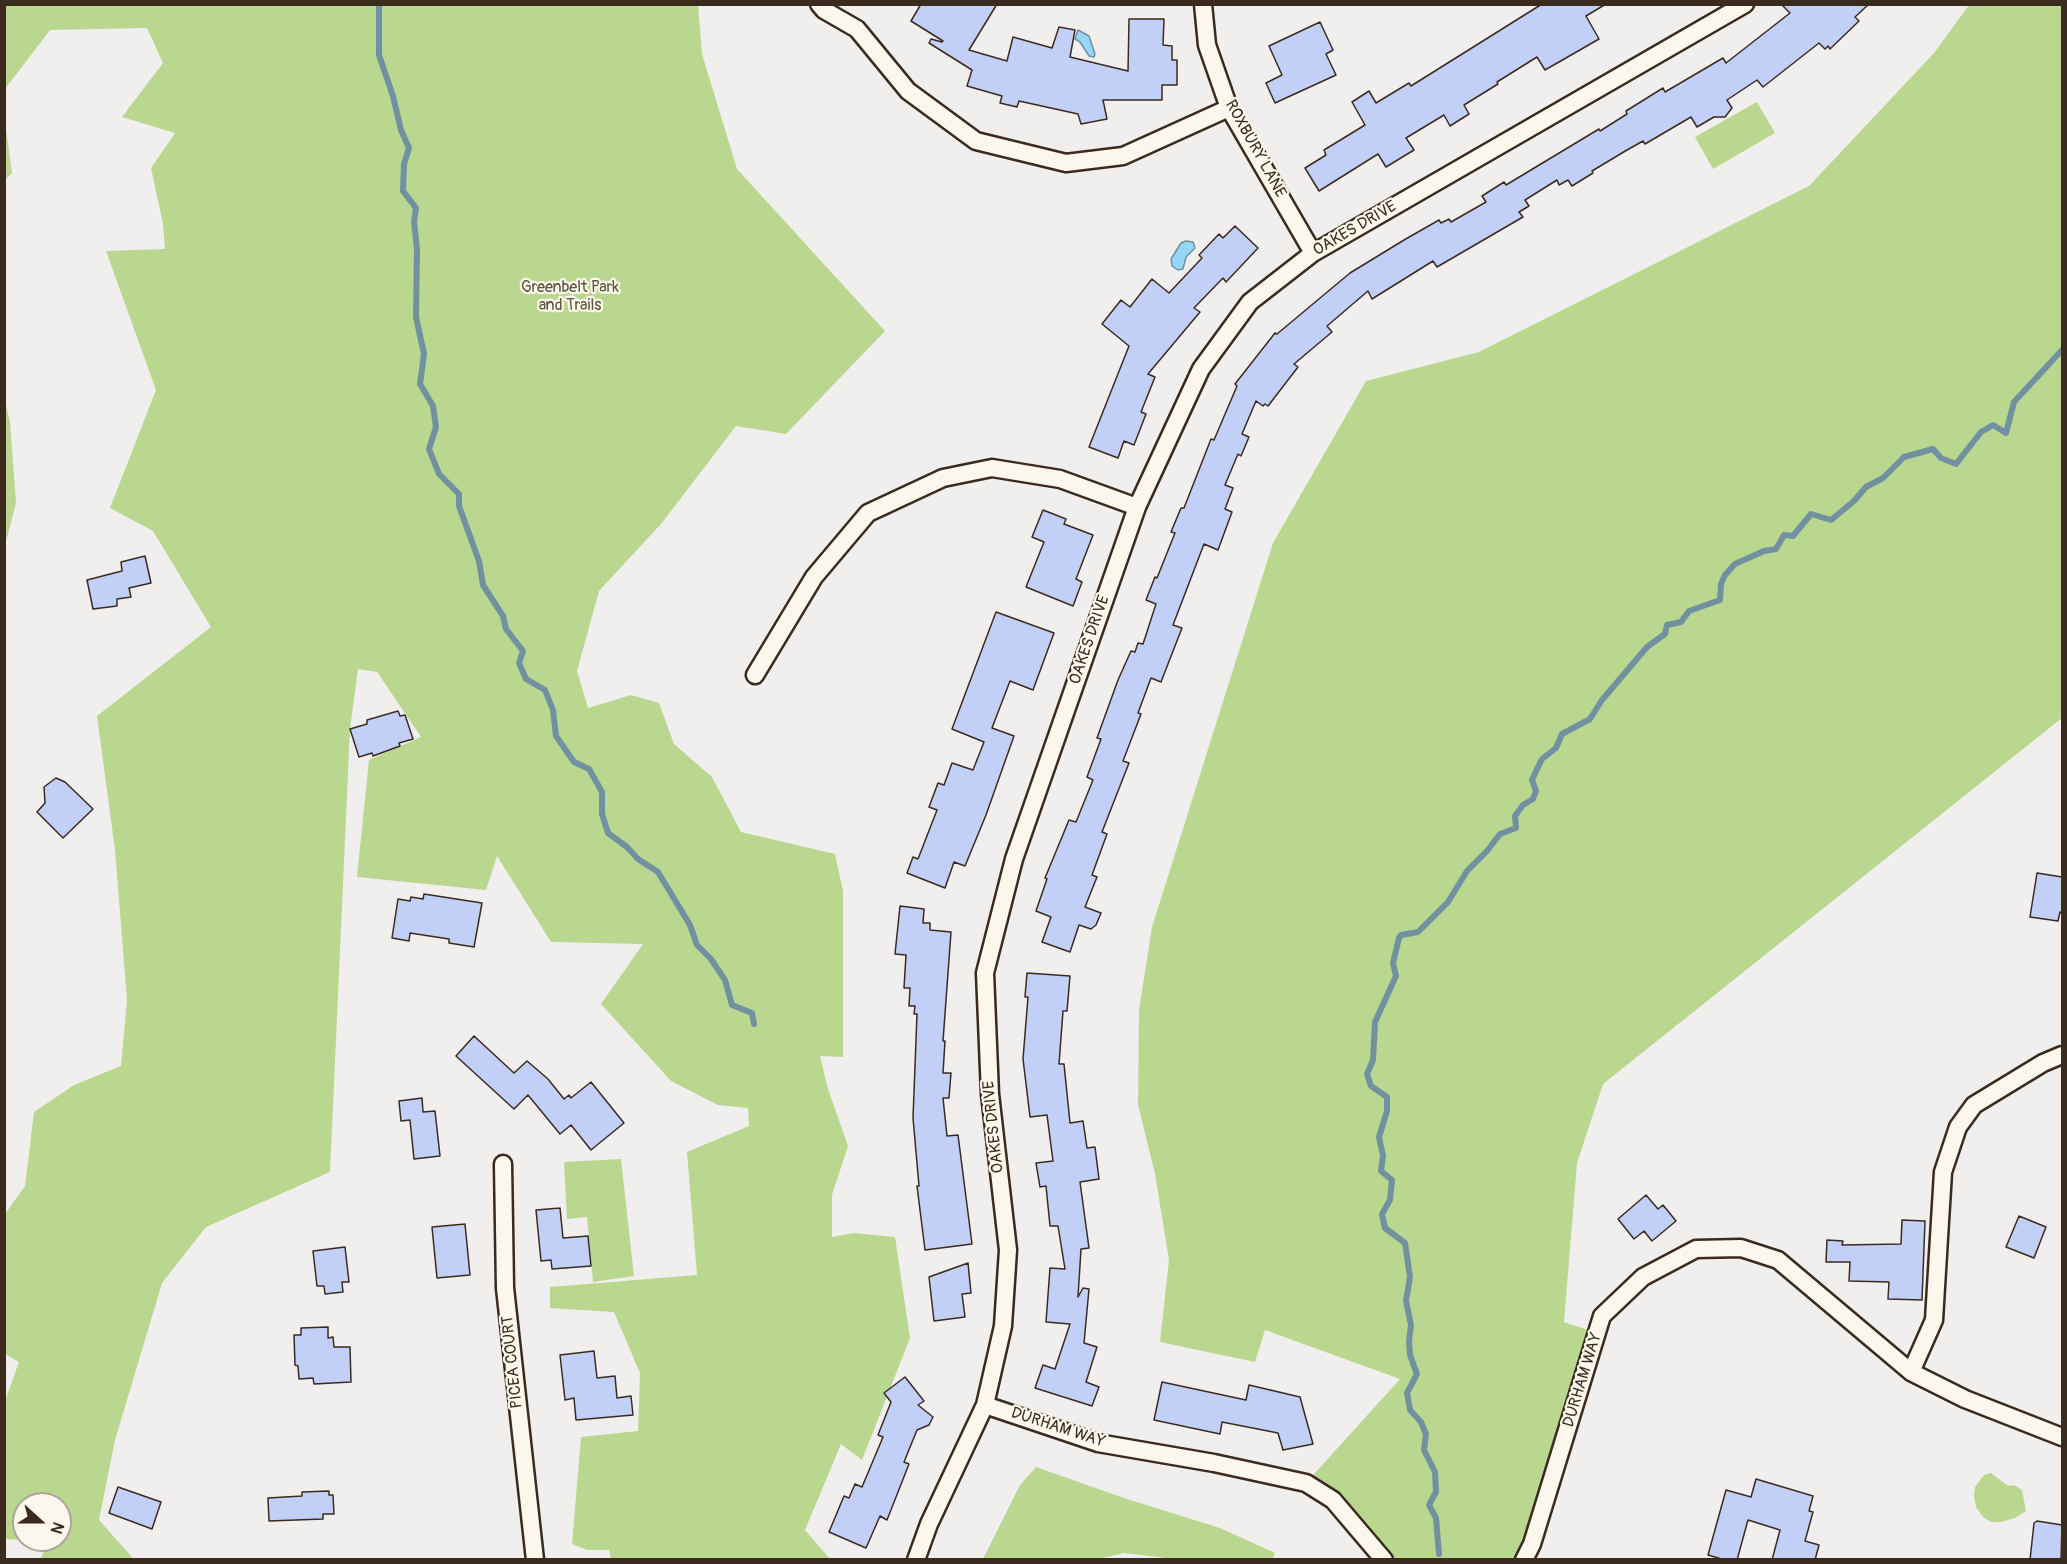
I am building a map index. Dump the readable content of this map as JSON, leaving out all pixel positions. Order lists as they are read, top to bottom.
{
  "streets": {
    "street": [
      "ROXBURY LANE",
      "OAKES DRIVE",
      "PICEA COURT",
      "DURHAM WAY"
    ]
  },
  "crossings": [
    ["ROXBURY LANE", "OAKES DRIVE"],
    ["OAKES DRIVE", "DURHAM WAY"]
  ],
  "parks": ["Greenbelt Park and Trails"],
  "north": "right"
}
